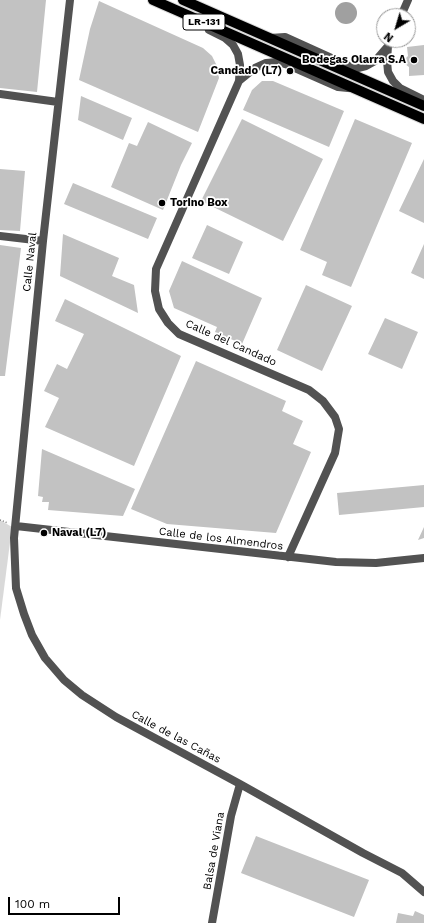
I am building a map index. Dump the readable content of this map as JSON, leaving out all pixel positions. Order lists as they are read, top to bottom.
{
  "streets": {
    "main road": ["LR-131"],
    "street": [
      "Calle Naval",
      "Calle del Candado",
      "Calle de los Almendros",
      "Calle de las Cañas",
      "Balsa de Viana"
    ]
  },
  "crossings": [
    ["LR-131", "Calle del Candado"],
    ["Calle Naval", "Calle de los Almendros"],
    ["Calle Naval", "Calle de las Cañas"],
    ["Calle del Candado", "Calle de los Almendros"],
    ["Calle de los Almendros", "Calle de las Cañas"],
    ["Calle de las Cañas", "Balsa de Viana"]
  ],
  "places": [
    "Bodegas Olarra S.A",
    "Candado (L7)",
    "Torino Box",
    "Naval (L7)"
  ],
  "scale_bar": "100 m",
  "north": "bottom left"
}
